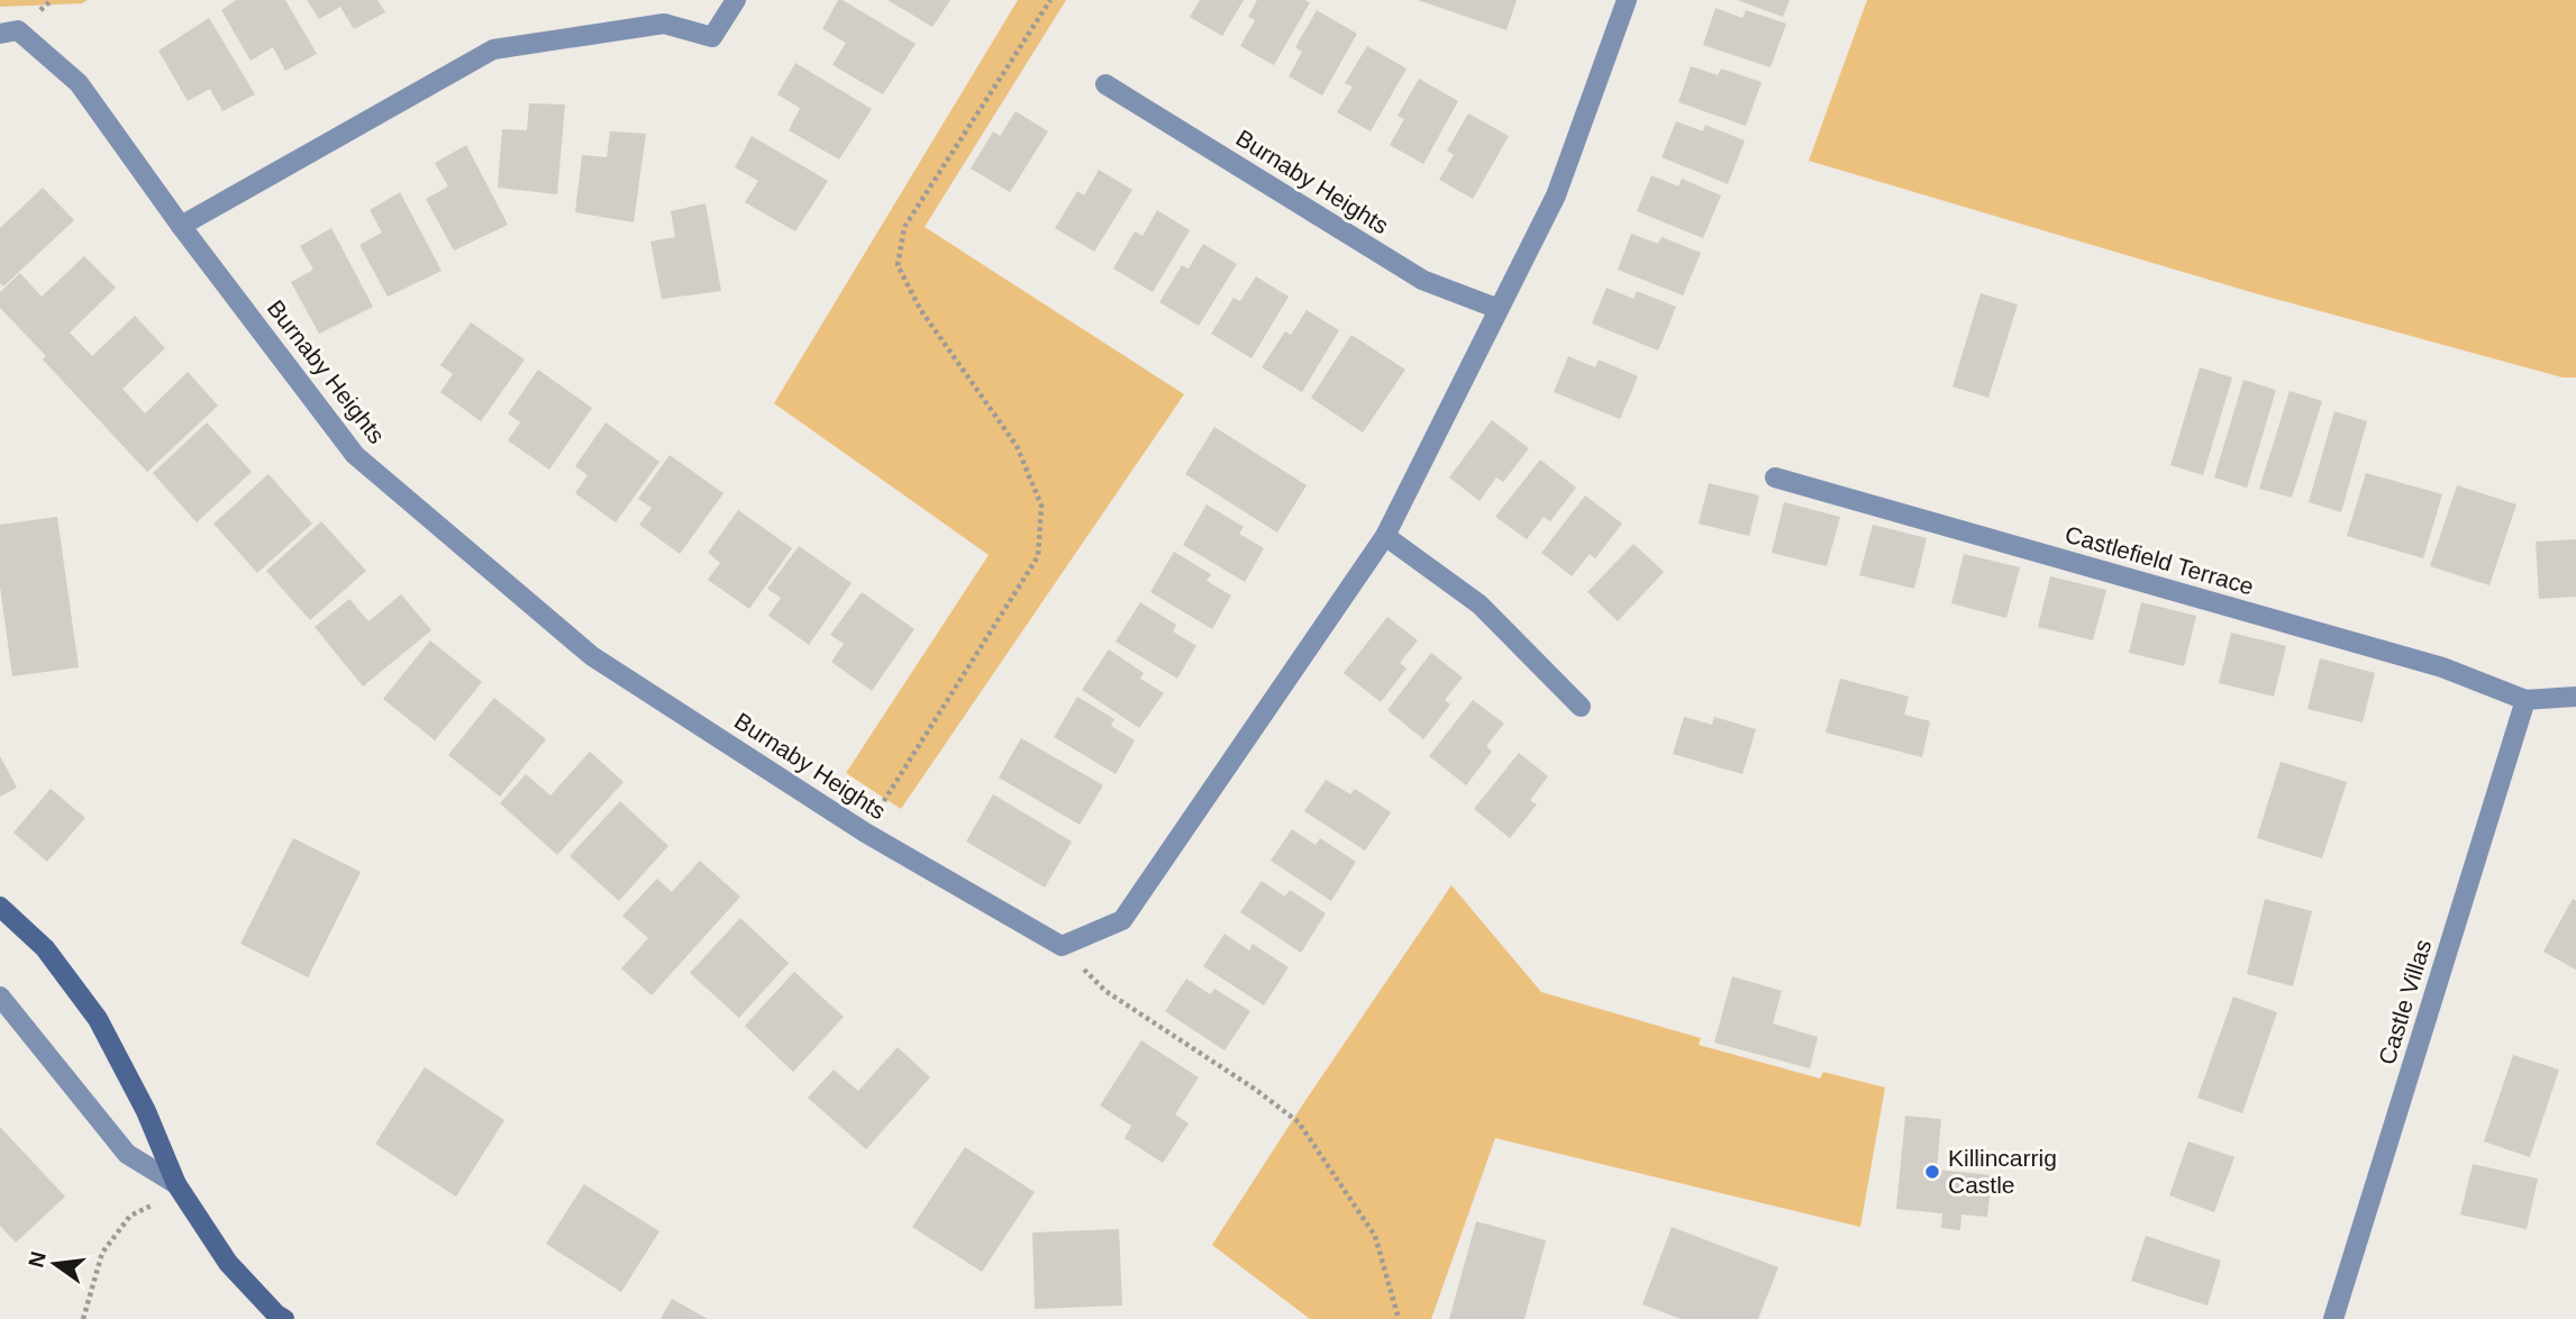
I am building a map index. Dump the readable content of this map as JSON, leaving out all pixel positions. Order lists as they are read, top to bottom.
{
  "streets": {
    "street": ["Burnaby Heights", "Castlefield Terrace", "Castle Villas"]
  },
  "crossings": [
    ["Castlefield Terrace", "Castle Villas"]
  ],
  "places": ["Killincarrig Castle"],
  "north": "left"
}
